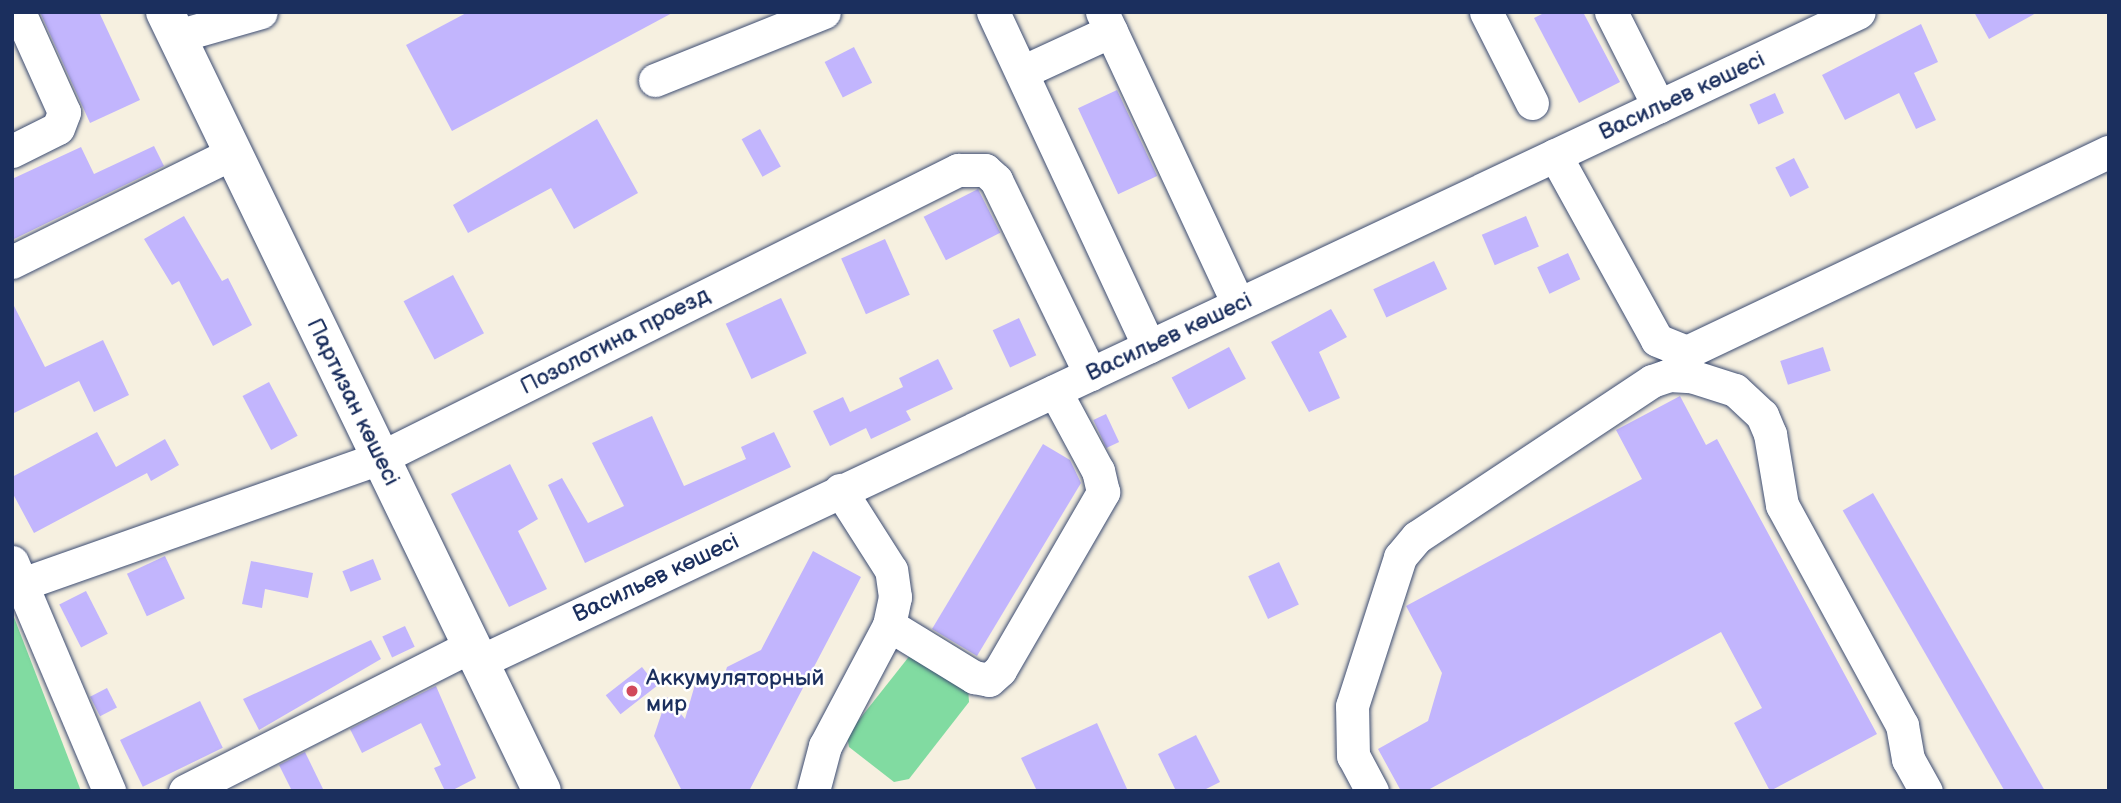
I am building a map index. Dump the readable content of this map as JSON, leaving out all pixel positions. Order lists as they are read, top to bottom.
{
  "streets": {
    "main road": ["Партизан көшесі"],
    "street": ["Васильев көшесі", "Позолотина проезд"]
  },
  "crossings": [
    ["Васильев көшесі", "Позолотина проезд"],
    ["Васильев көшесі", "Партизан көшесі"],
    ["Позолотина проезд", "Партизан көшесі"]
  ],
  "places": ["Аккумуляторный мир"]
}
